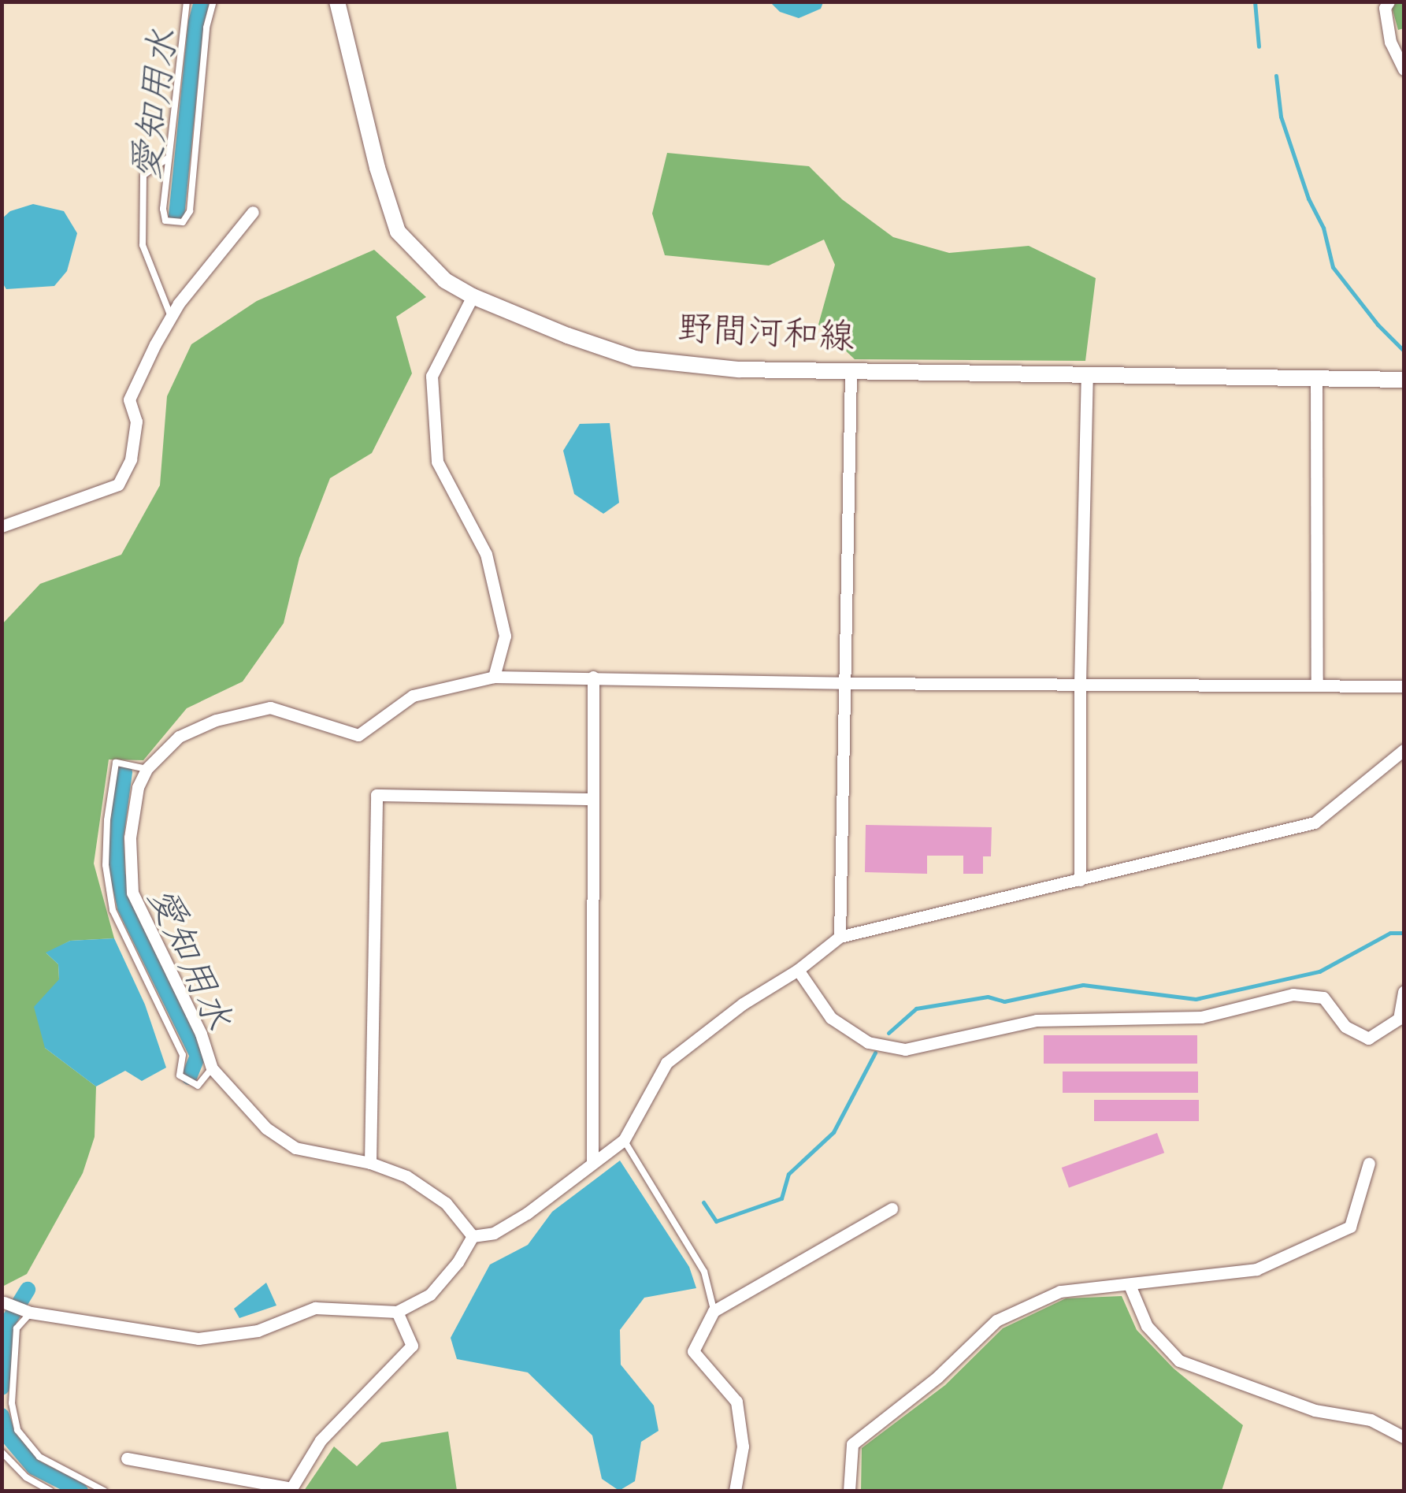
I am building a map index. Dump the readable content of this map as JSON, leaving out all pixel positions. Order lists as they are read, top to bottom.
{
  "streets": {
    "main road": ["野間河和線"]
  },
  "water": ["愛知用水"]
}
